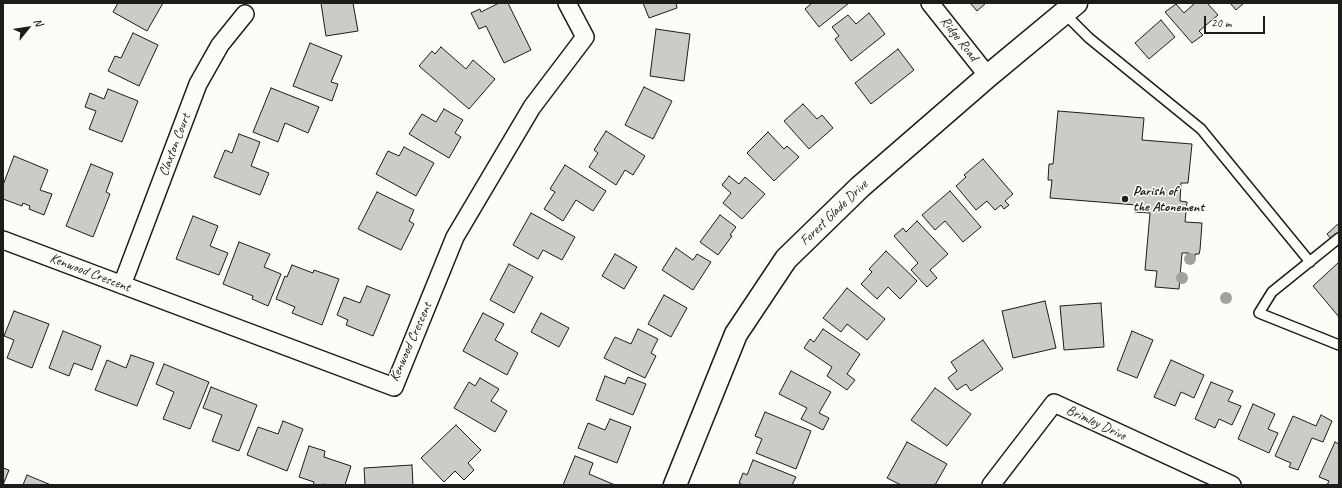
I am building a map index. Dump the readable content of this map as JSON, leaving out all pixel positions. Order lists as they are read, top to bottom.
{
  "streets": {
    "street": [
      "Ridge Road",
      "Claxton Court",
      "Forest Glade Drive",
      "Kenwood Crescent",
      "Brimley Drive"
    ]
  },
  "crossings": [
    ["Ridge Road", "Forest Glade Drive"],
    ["Claxton Court", "Kenwood Crescent"]
  ],
  "places": ["Parish of the Atonement"],
  "scale_bar": "20 m",
  "north": "top right"
}
